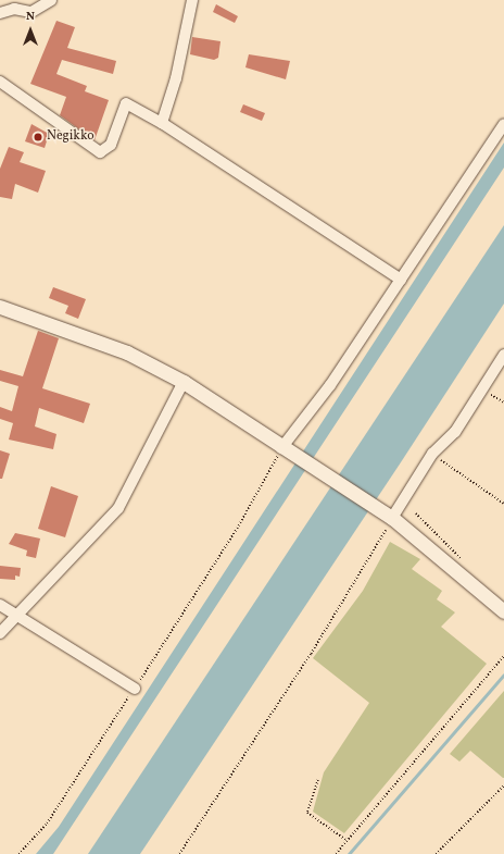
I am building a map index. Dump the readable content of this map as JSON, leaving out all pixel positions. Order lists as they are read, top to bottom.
{
  "places": ["Negikko"],
  "north": "top"
}
